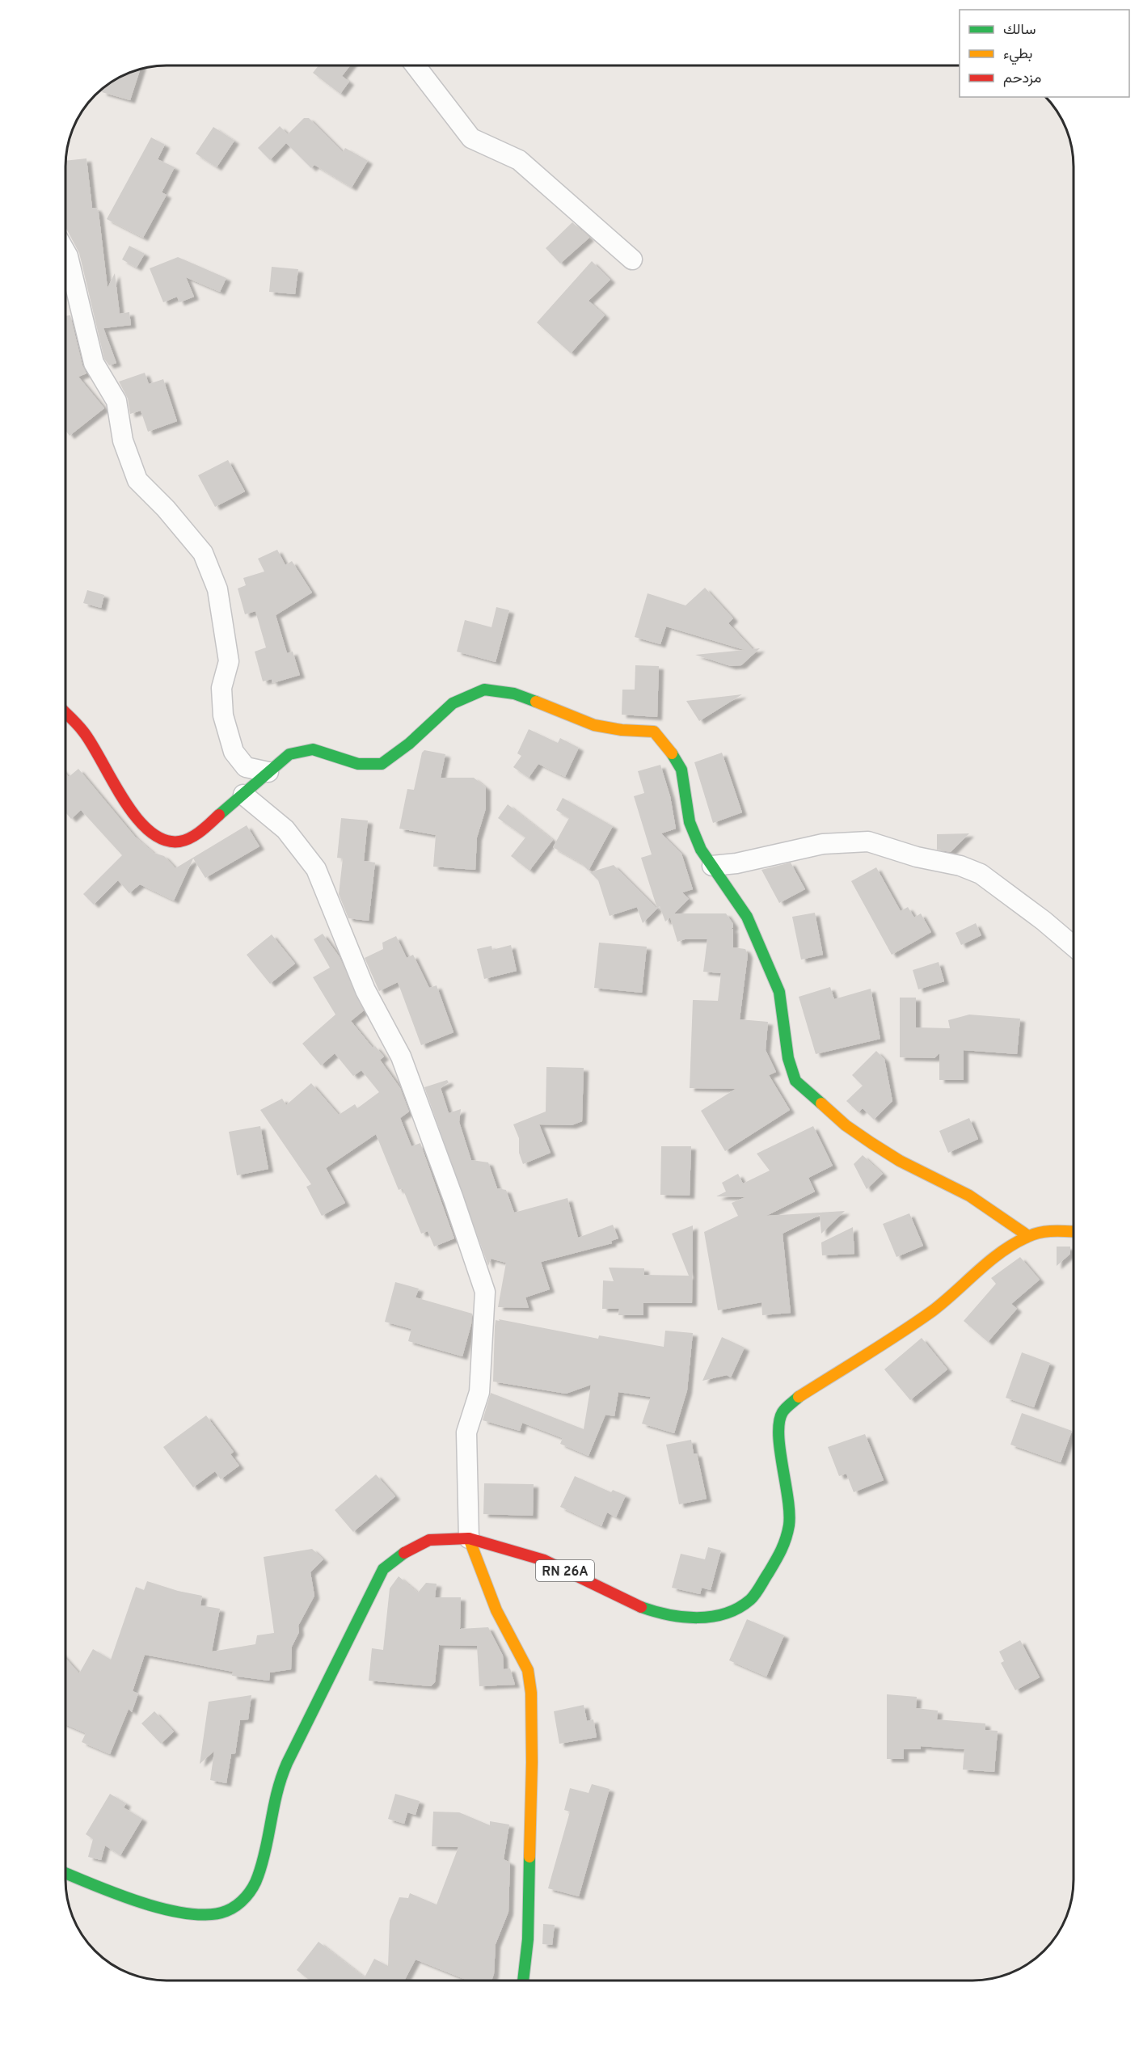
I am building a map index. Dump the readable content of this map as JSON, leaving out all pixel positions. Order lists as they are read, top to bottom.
{
  "streets": {
    "street": ["RN 26A"]
  },
  "legend": ["سالك", "بطيء", "مزدحم"]
}
